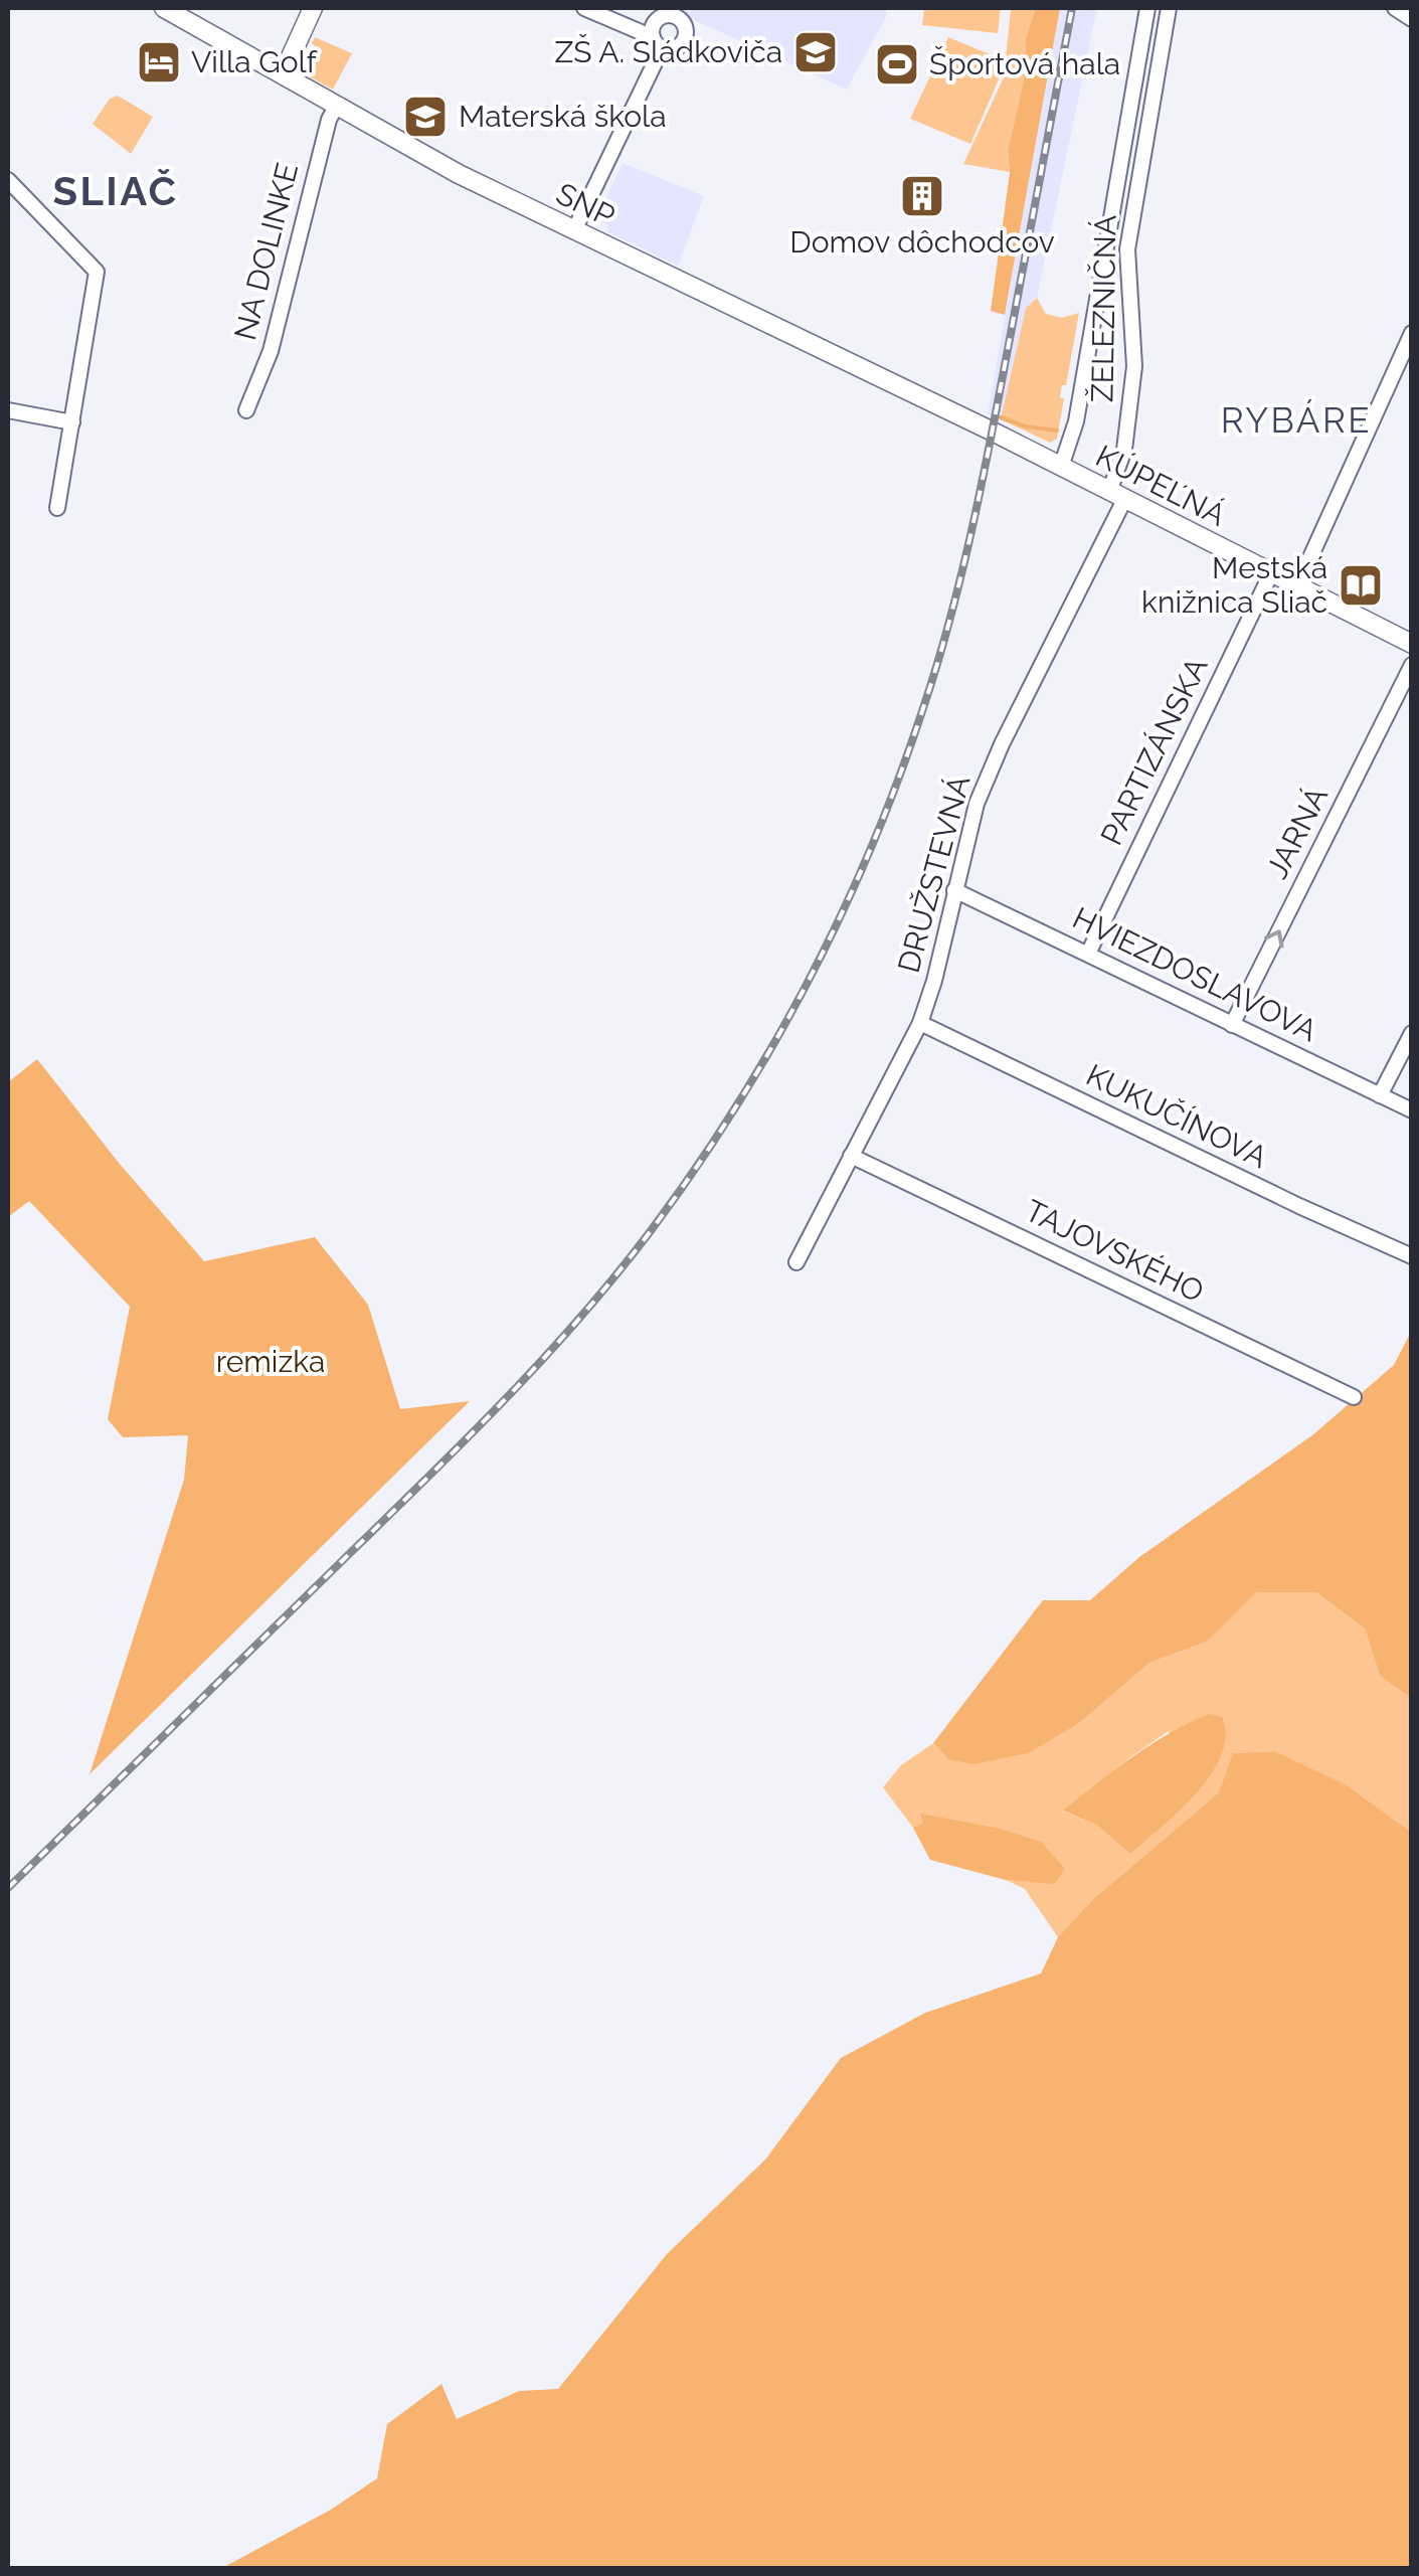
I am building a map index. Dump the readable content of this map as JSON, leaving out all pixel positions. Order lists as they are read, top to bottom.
{
  "streets": {
    "street": [
      "SNP",
      "NA DOLINKE",
      "ŽELEZNIČNÁ",
      "KÚPEĽNÁ",
      "PARTIZÁNSKA",
      "JARNÁ",
      "DRUŽSTEVNÁ",
      "HVIEZDOSLAVOVA",
      "KUKUČÍNOVA",
      "TAJOVSKÉHO"
    ]
  },
  "crossings": [
    ["SNP", "NA DOLINKE"],
    ["SNP", "KÚPEĽNÁ"],
    ["ŽELEZNIČNÁ", "KÚPEĽNÁ"],
    ["ŽELEZNIČNÁ", "DRUŽSTEVNÁ"],
    ["KÚPEĽNÁ", "PARTIZÁNSKA"],
    ["KÚPEĽNÁ", "DRUŽSTEVNÁ"],
    ["PARTIZÁNSKA", "HVIEZDOSLAVOVA"],
    ["JARNÁ", "HVIEZDOSLAVOVA"],
    ["DRUŽSTEVNÁ", "HVIEZDOSLAVOVA"],
    ["DRUŽSTEVNÁ", "KUKUČÍNOVA"],
    ["DRUŽSTEVNÁ", "TAJOVSKÉHO"]
  ],
  "one_way": ["JARNÁ"],
  "districts": ["SLIAČ", "RYBÁRE"],
  "parks": ["remizka"],
  "places": {
    "school or university": ["ZŠ A. Sládkoviča", "Materská škola"],
    "hotel": ["Villa Golf"],
    "sports": ["Športová hala"],
    "building": ["Domov dôchodcov"],
    "library": ["Mestská knižnica Sliač"]
  }
}
